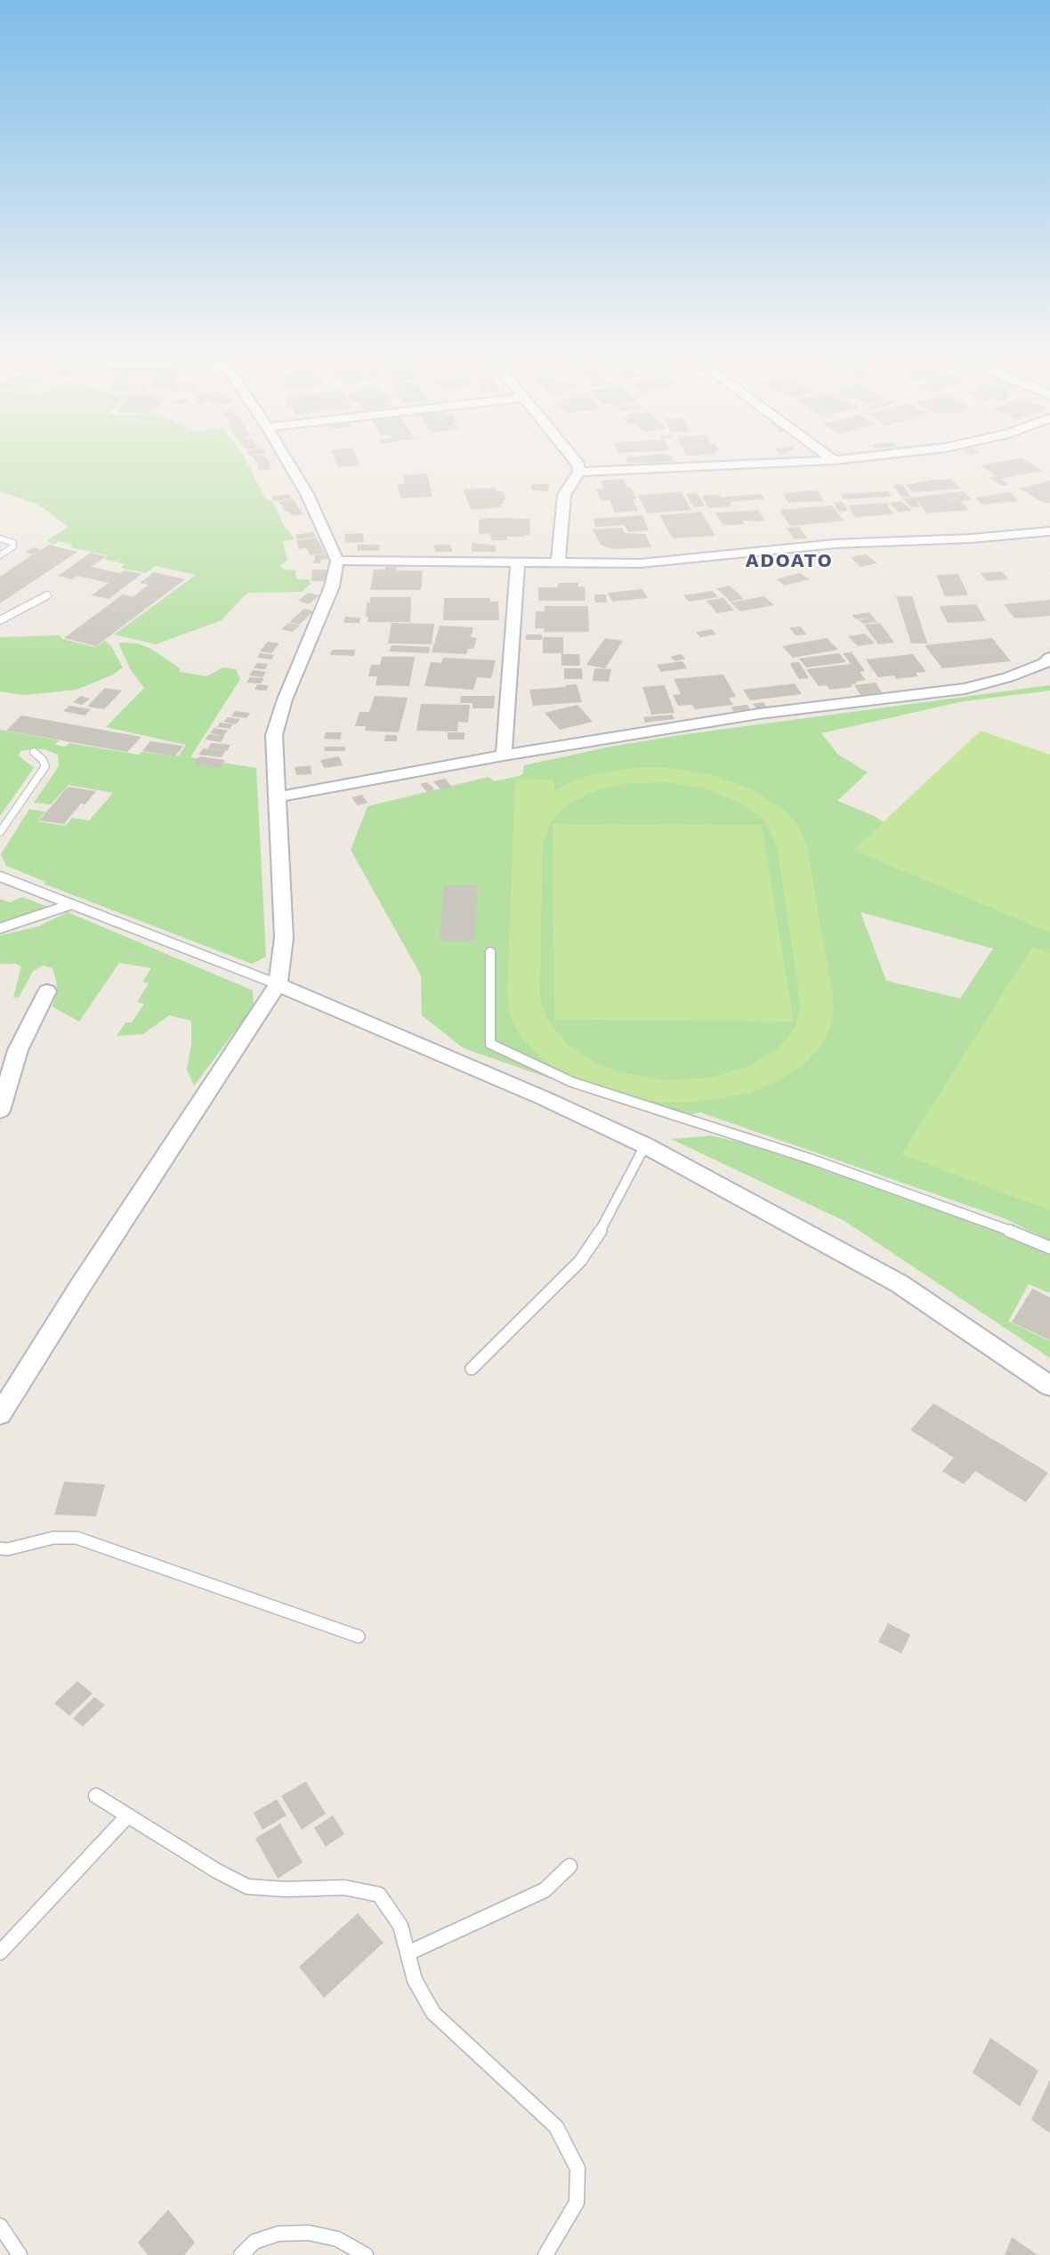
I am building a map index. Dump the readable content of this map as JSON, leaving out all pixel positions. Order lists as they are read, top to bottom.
{
  "districts": ["ADOATO"]
}
